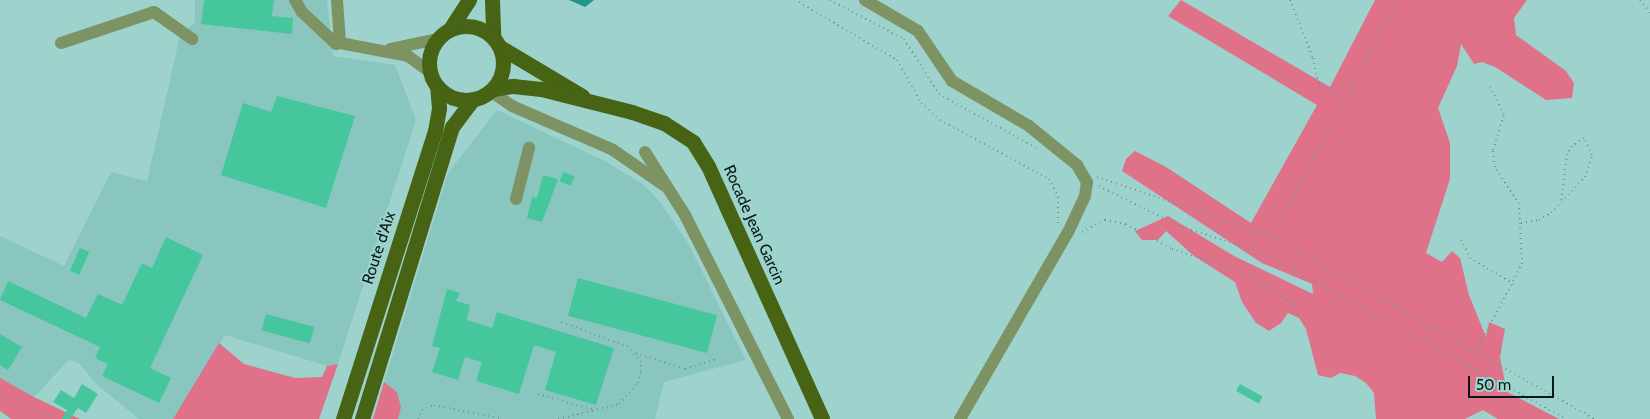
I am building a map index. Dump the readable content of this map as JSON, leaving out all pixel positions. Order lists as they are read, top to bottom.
{
  "streets": {
    "main road": ["Rocade Jean Garcin", "Route d'Aix"]
  },
  "crossings": [
    ["Rocade Jean Garcin", "Route d'Aix"]
  ],
  "scale_bar": "50 m"
}
